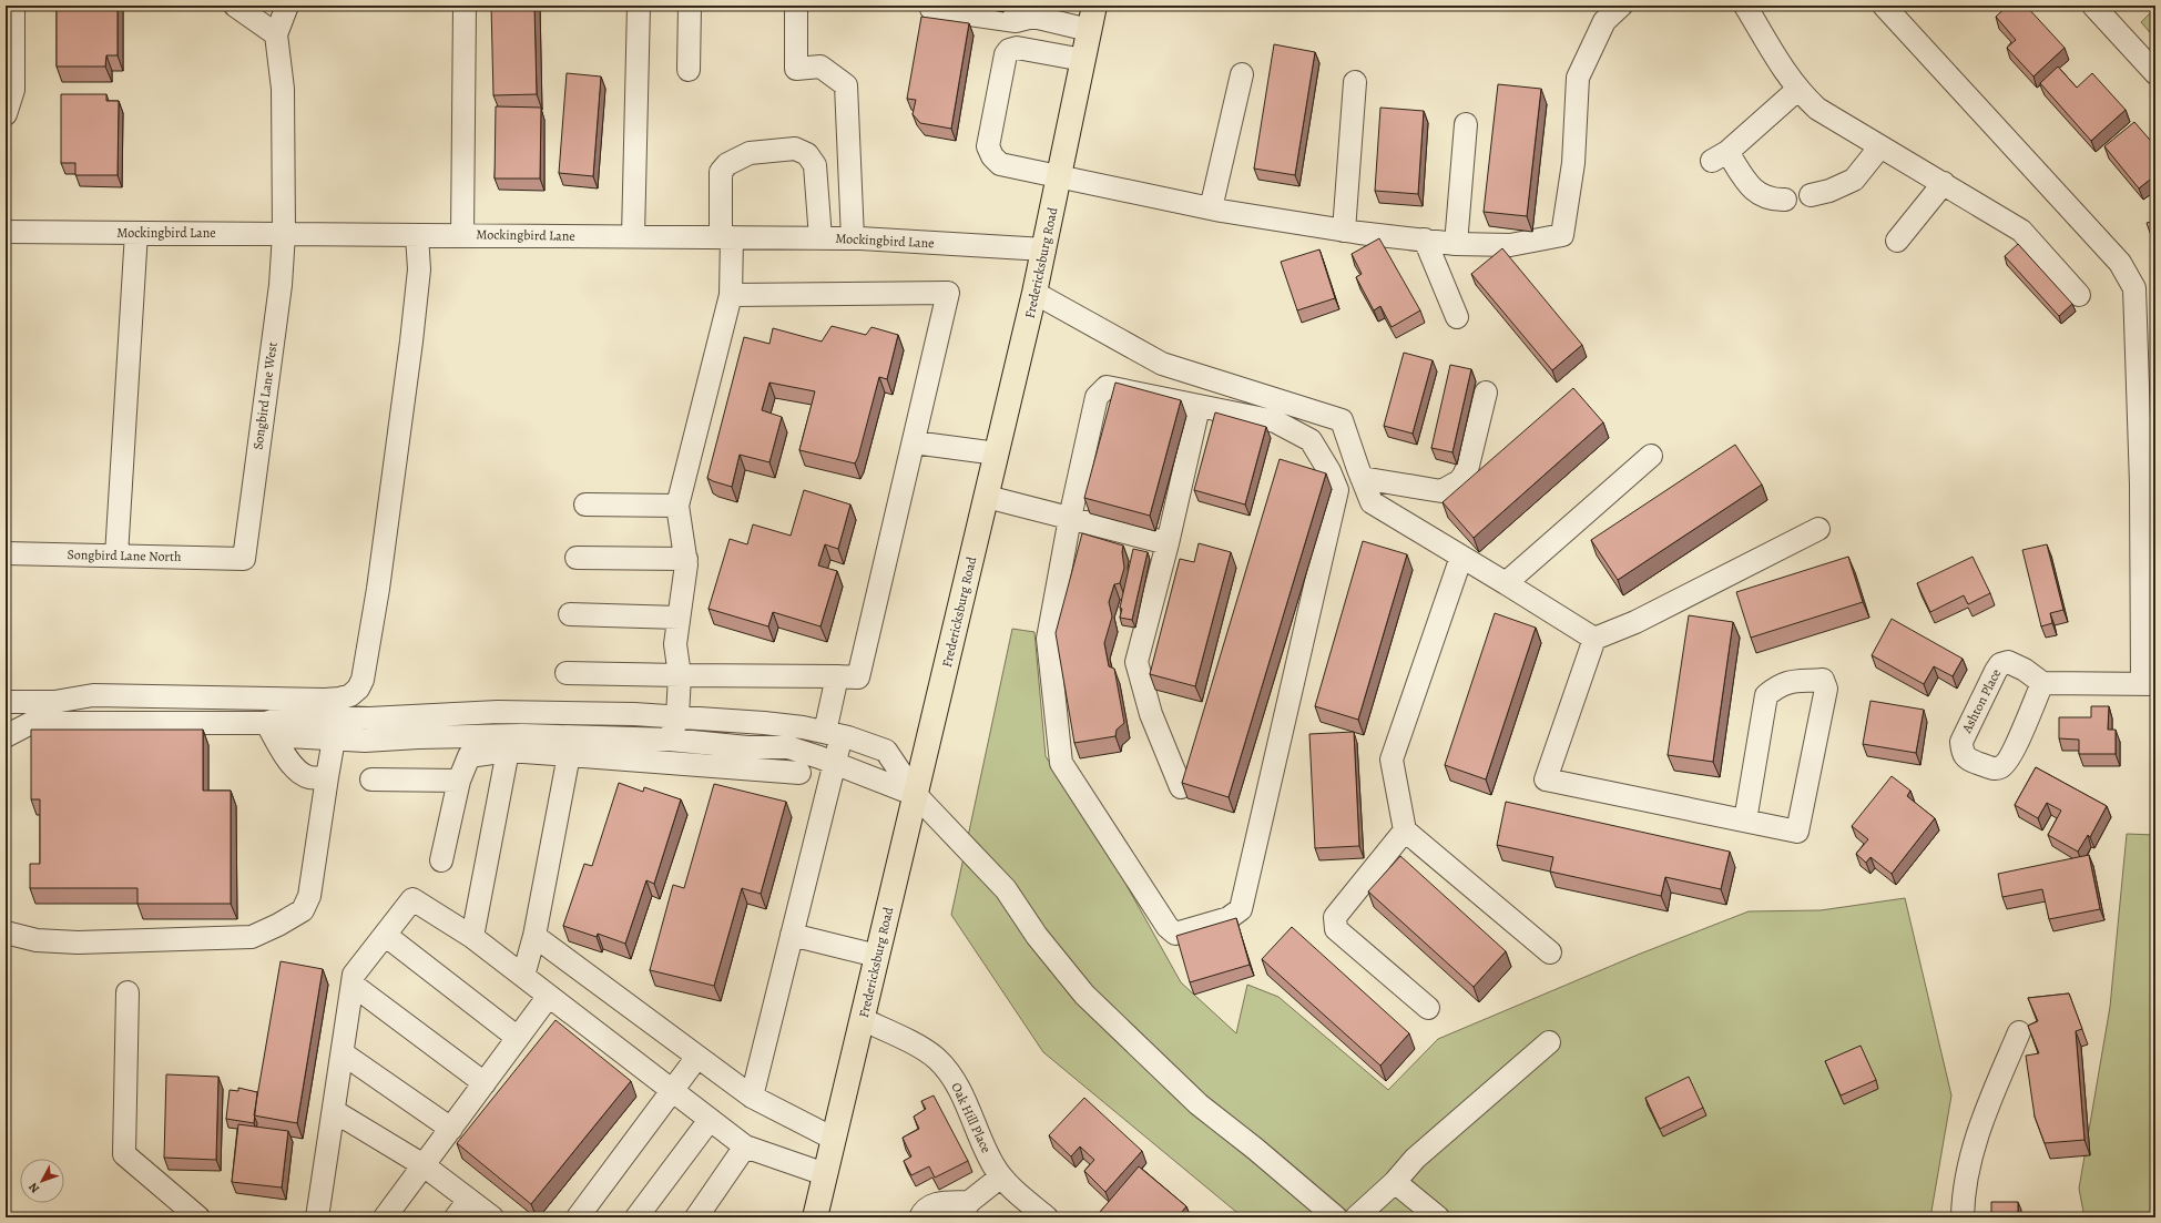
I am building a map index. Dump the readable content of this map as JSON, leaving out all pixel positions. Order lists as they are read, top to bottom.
{
  "streets": {
    "main road": ["Fredericksburg Road"],
    "street": [
      "Mockingbird Lane",
      "Songbird Lane West",
      "Songbird Lane North",
      "Ashton Place",
      "Oak Hill Place"
    ]
  },
  "crossings": [
    ["Mockingbird Lane", "Fredericksburg Road"],
    ["Mockingbird Lane", "Songbird Lane West"],
    ["Fredericksburg Road", "Oak Hill Place"],
    ["Songbird Lane West", "Songbird Lane North"]
  ],
  "north": "bottom left"
}
